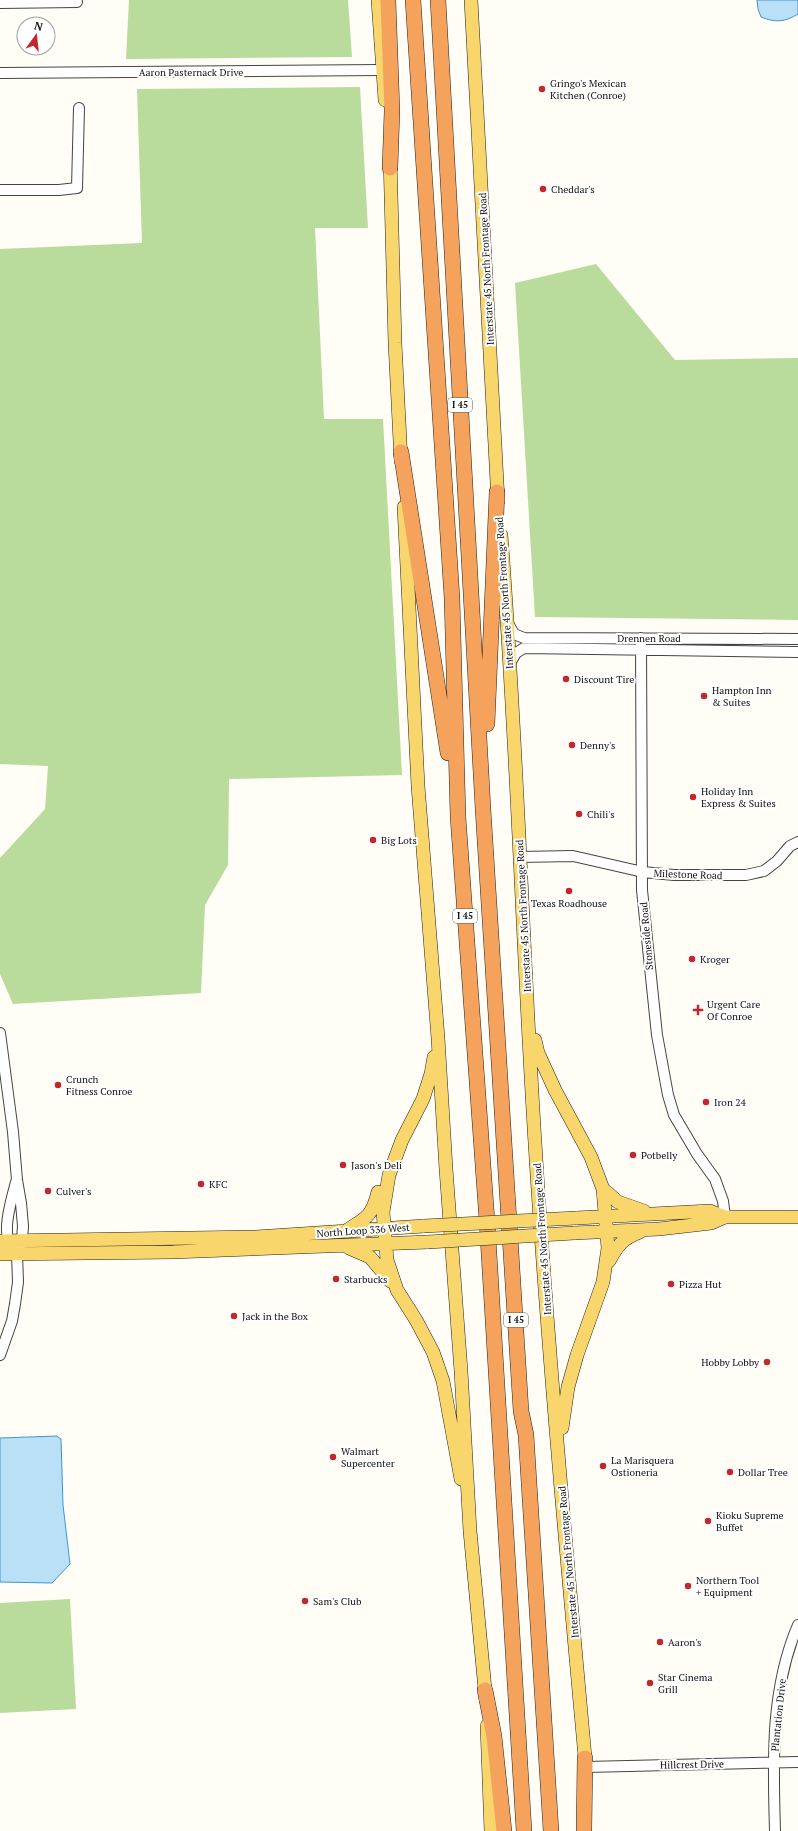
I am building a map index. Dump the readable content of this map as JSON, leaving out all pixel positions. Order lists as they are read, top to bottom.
{
  "streets": {
    "highway": ["I 45"],
    "main road": ["Interstate 45 North Frontage Road", "North Loop 336 West"],
    "street": [
      "Aaron Pasternack Drive",
      "Drennen Road",
      "Milestone Road",
      "Stoneside Road",
      "Plantation Drive",
      "Hillcrest Drive"
    ]
  },
  "crossings": [
    ["Interstate 45 North Frontage Road", "Drennen Road"],
    ["Interstate 45 North Frontage Road", "Milestone Road"],
    ["Interstate 45 North Frontage Road", "Hillcrest Drive"],
    ["Drennen Road", "Stoneside Road"],
    ["Milestone Road", "Stoneside Road"],
    ["Stoneside Road", "North Loop 336 West"],
    ["Plantation Drive", "Hillcrest Drive"]
  ],
  "places": {
    "other": [
      "Gringo's Mexican Kitchen (Conroe)",
      "Cheddar's",
      "Discount Tire",
      "Hampton Inn & Suites",
      "Denny's",
      "Holiday Inn Express & Suites",
      "Chili's",
      "Big Lots",
      "Texas Roadhouse",
      "Kroger",
      "Crunch Fitness Conroe",
      "Iron 24",
      "Potbelly",
      "Jason's Deli",
      "KFC",
      "Culver's",
      "Starbucks",
      "Pizza Hut",
      "Jack in the Box",
      "Hobby Lobby",
      "Walmart Supercenter",
      "La Marisquera Ostioneria",
      "Dollar Tree",
      "Kioku Supreme Buffet",
      "Northern Tool + Equipment",
      "Sam's Club",
      "Aaron's",
      "Star Cinema Grill"
    ],
    "health": ["Urgent Care Of Conroe"]
  },
  "north": "top"
}
